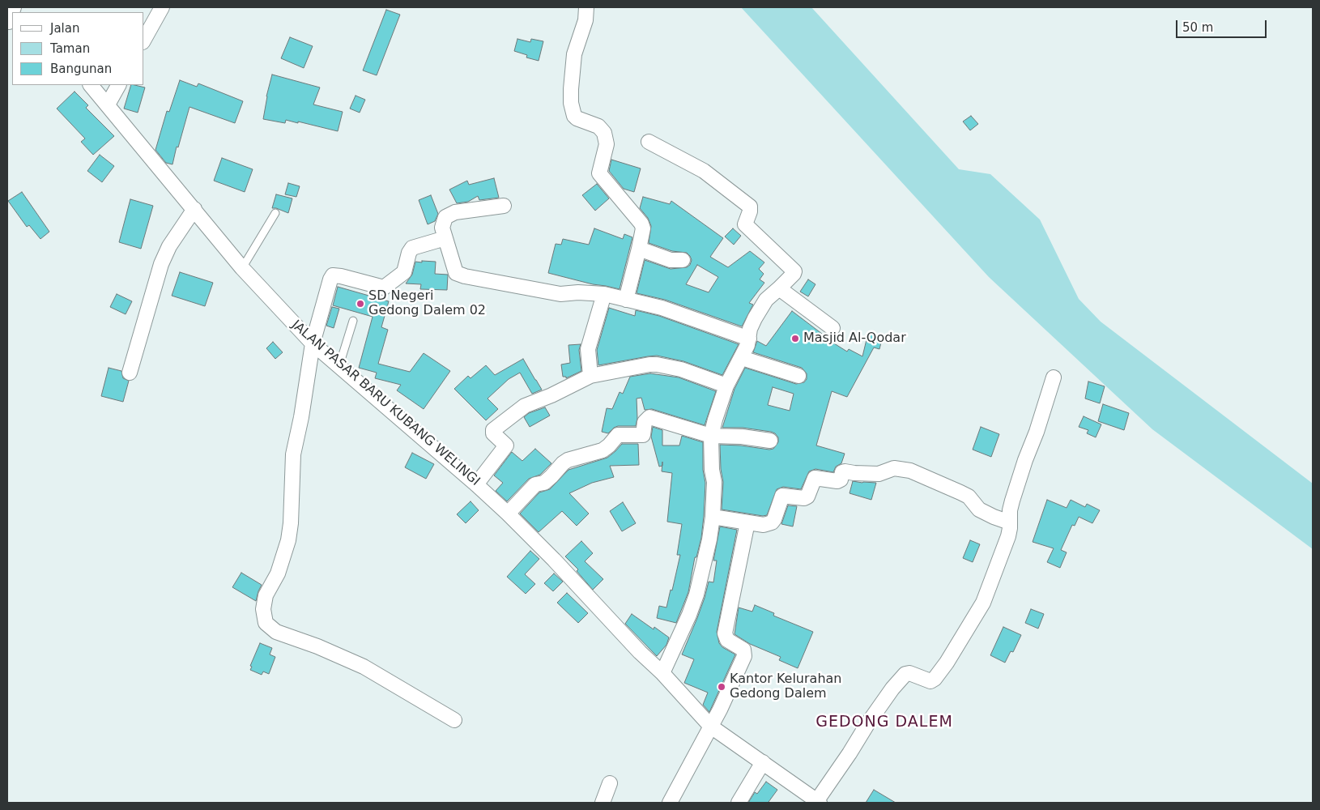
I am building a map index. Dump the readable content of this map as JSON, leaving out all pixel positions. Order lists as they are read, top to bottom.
{
  "streets": {
    "street": ["JALAN PASAR BARU KUBANG WELINGI"]
  },
  "districts": ["GEDONG DALEM"],
  "places": ["SD Negeri Gedong Dalem 02", "Masjid Al-Qodar", "Kantor Kelurahan Gedong Dalem"],
  "legend": ["Jalan", "Taman", "Bangunan"],
  "scale_bar": "50 m"
}
